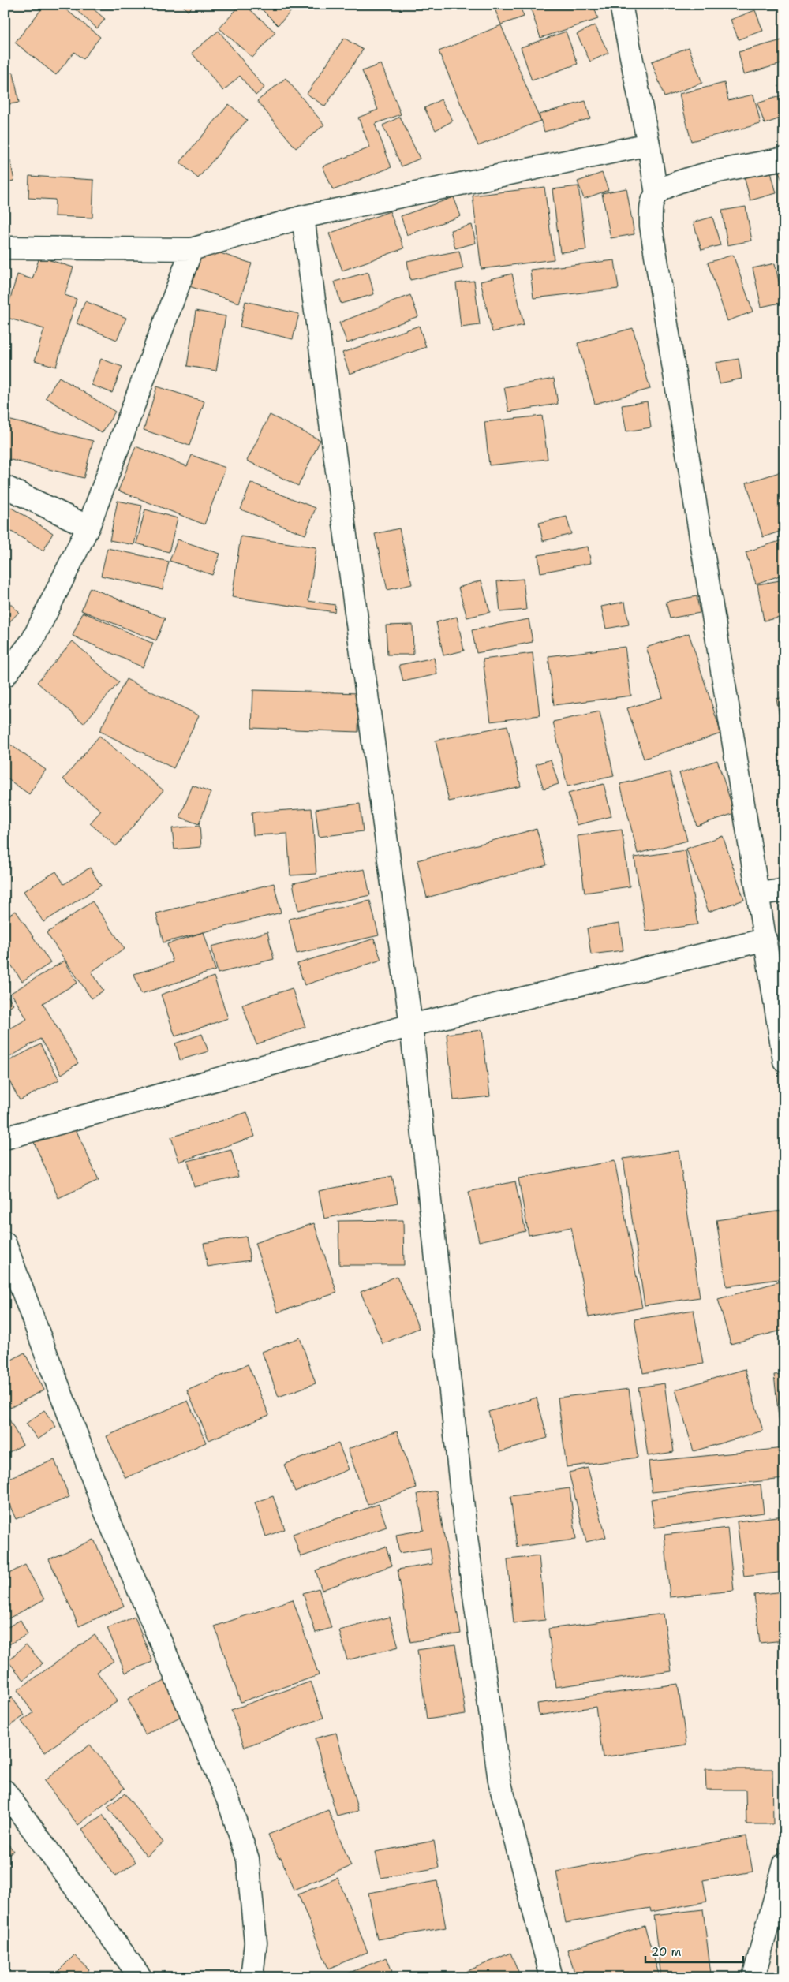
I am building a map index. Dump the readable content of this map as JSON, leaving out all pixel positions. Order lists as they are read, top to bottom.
{
  "scale_bar": "20 m"
}
